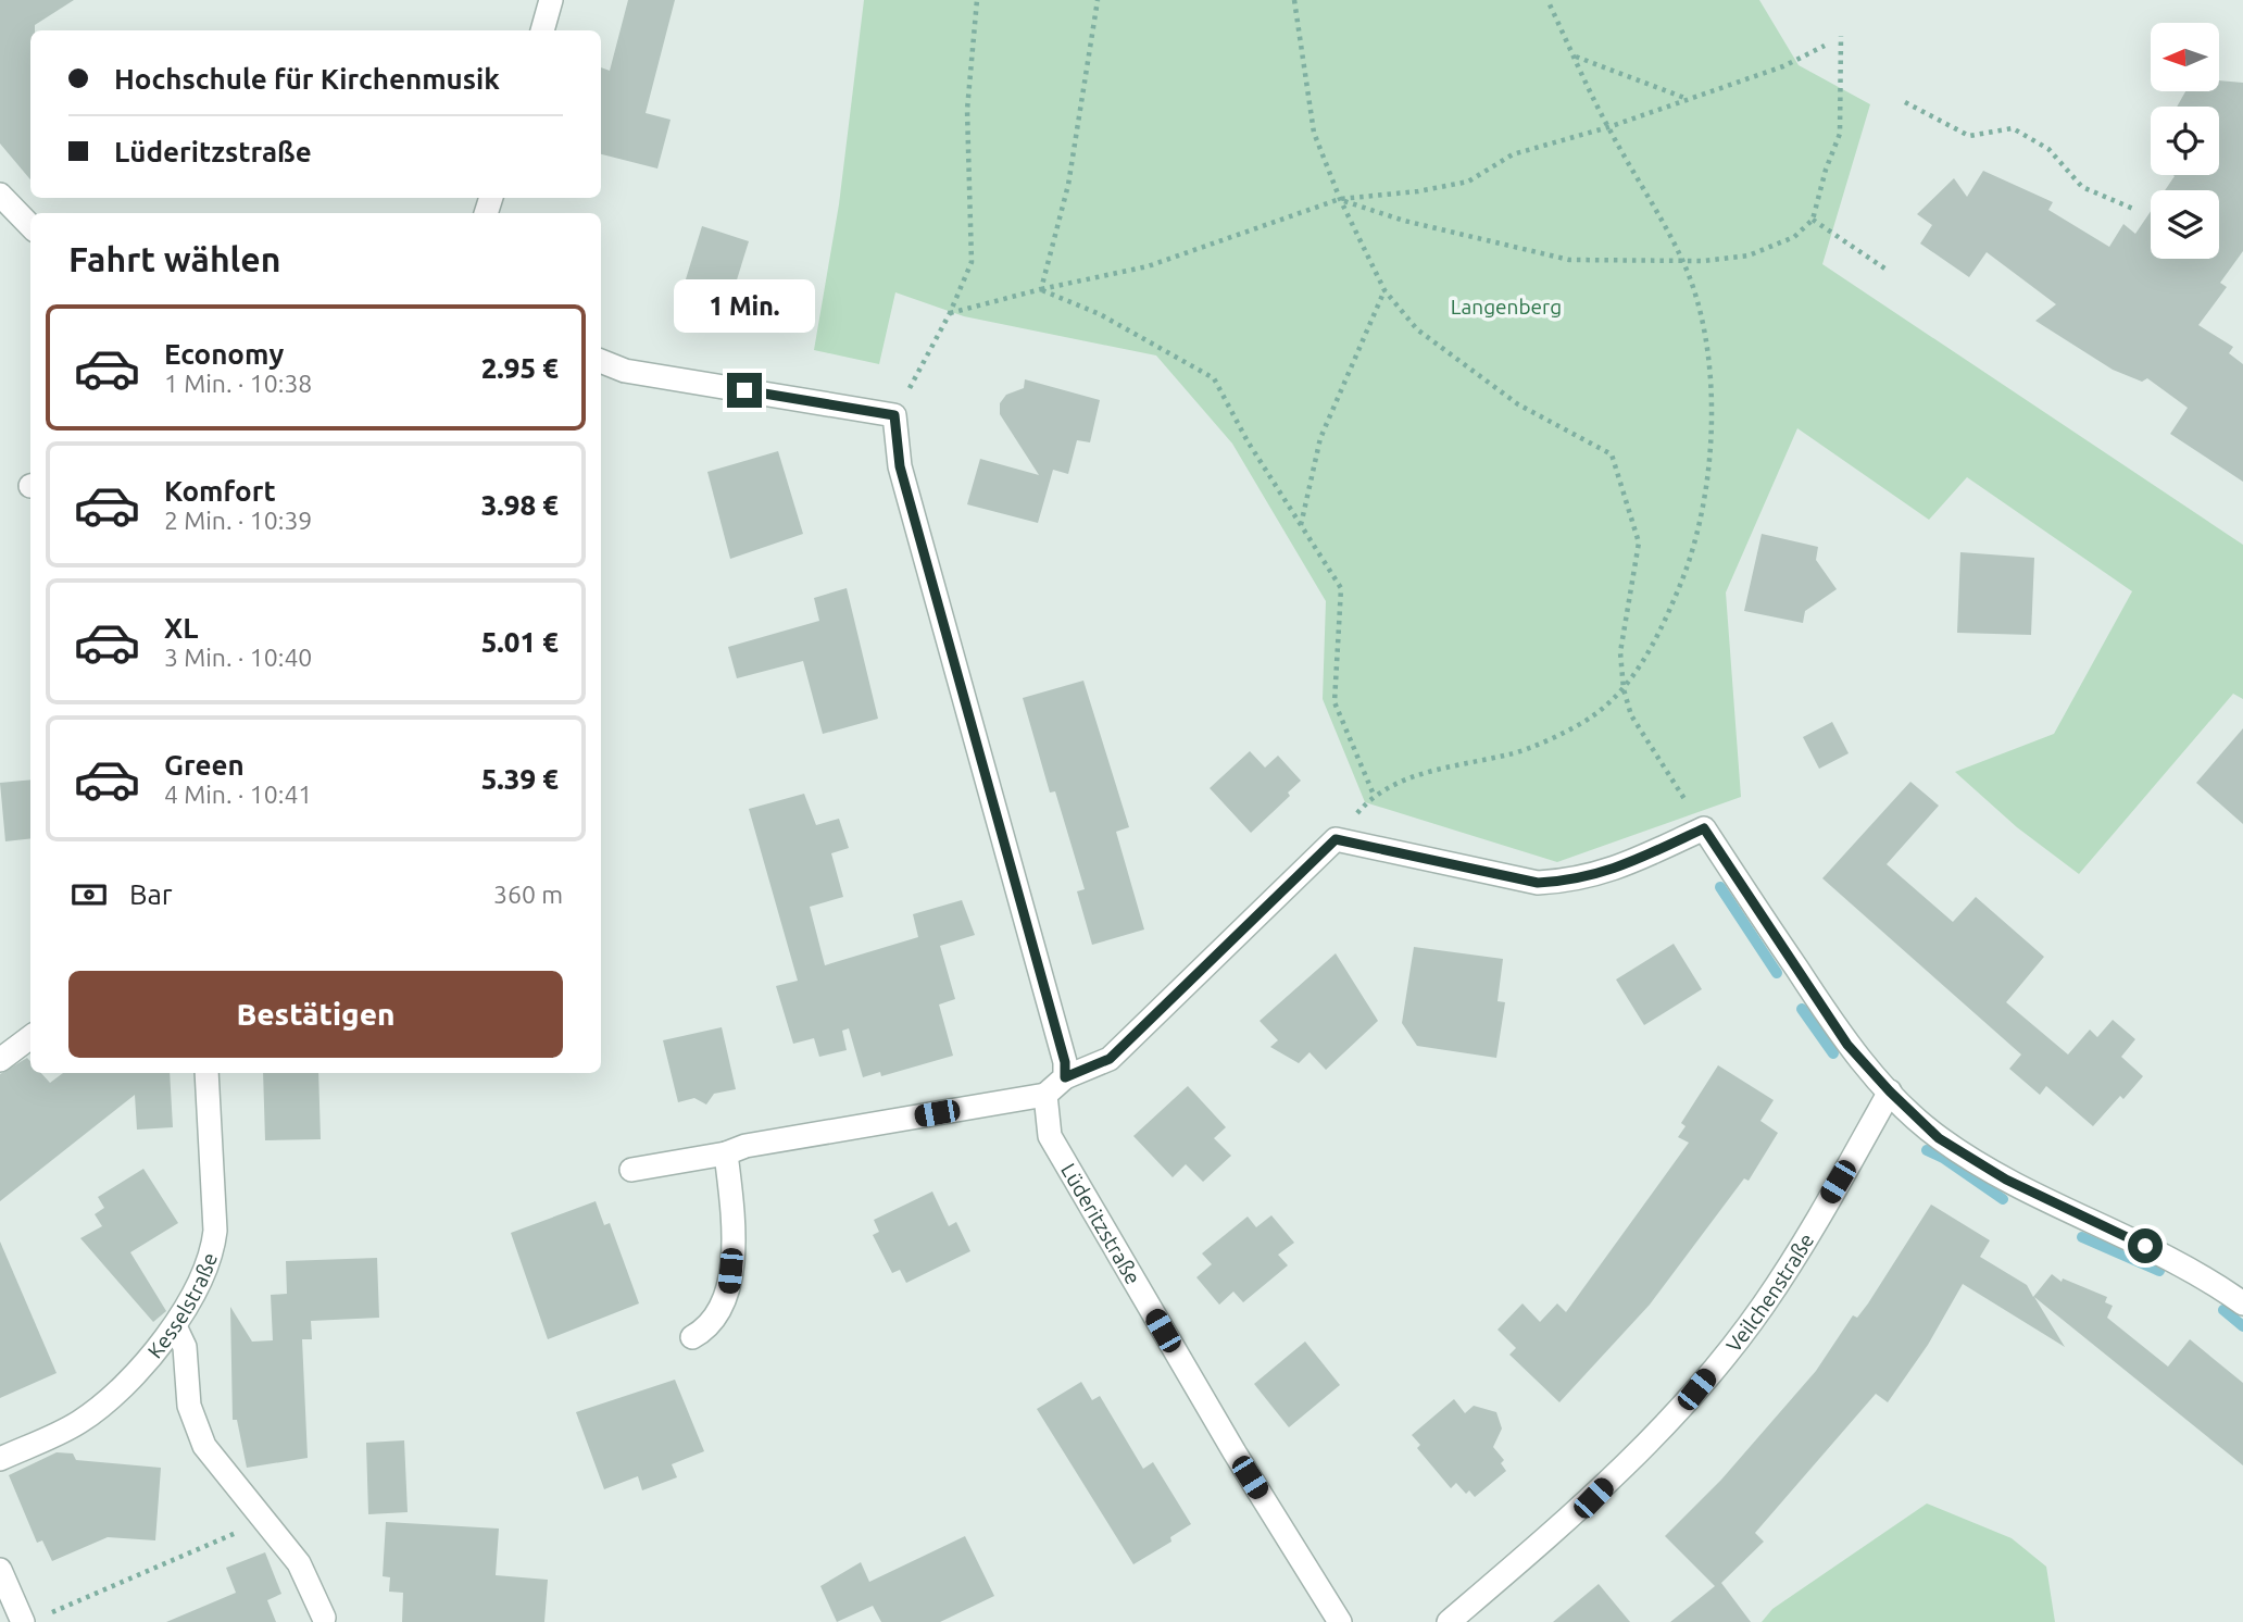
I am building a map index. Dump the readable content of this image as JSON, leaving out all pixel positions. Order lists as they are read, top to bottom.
{
  "streets": {
    "street": ["Lüderitzstraße", "Veilchenstraße", "Kesselstraße"]
  },
  "parks": ["Langenberg"],
  "north": "left",
  "page": {
    "banner": ["Hochschule für Kirchenmusik", "Lüderitzstraße"],
    "heading": "Fahrt wählen",
    "bubble": "1 Min.",
    "list": [
      {
        "name": "Economy",
        "note": "1 Min. · 10:38",
        "value": "2.95 €"
      },
      {
        "name": "Komfort",
        "note": "2 Min. · 10:39",
        "value": "3.98 €"
      },
      {
        "name": "XL",
        "note": "3 Min. · 10:40",
        "value": "5.01 €"
      },
      {
        "name": "Green",
        "note": "4 Min. · 10:41",
        "value": "5.39 €"
      }
    ],
    "pay": ["Bar", "360 m"],
    "buttons": "Bestätigen"
  }
}
